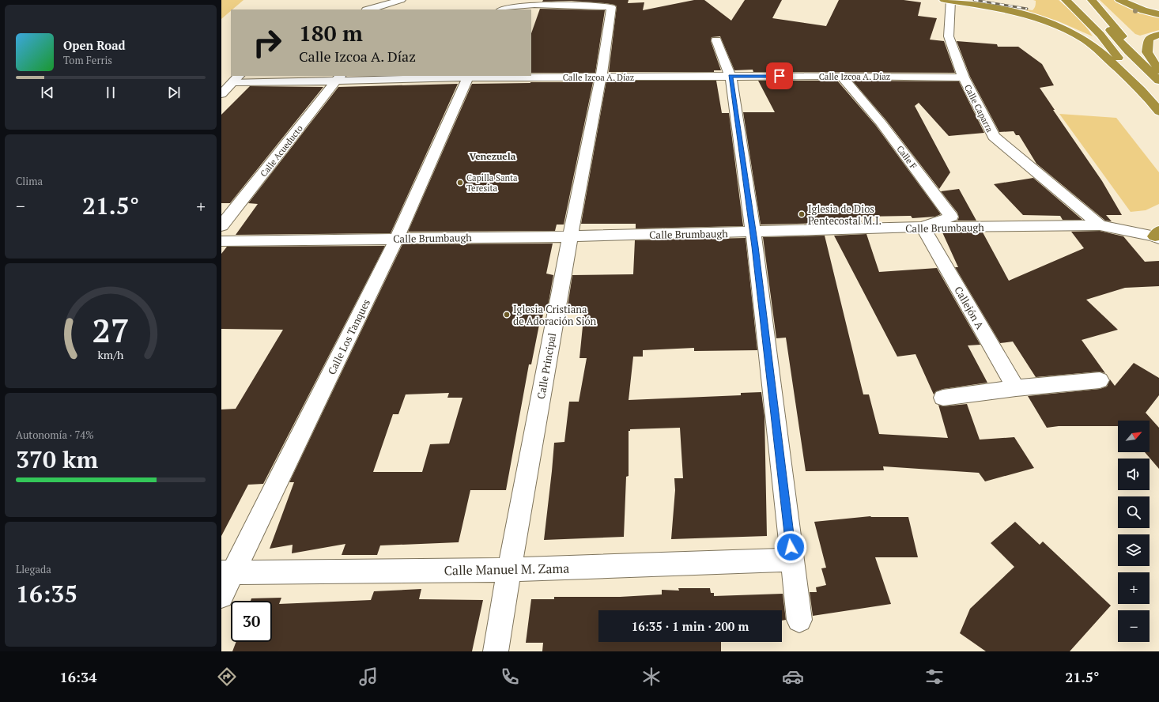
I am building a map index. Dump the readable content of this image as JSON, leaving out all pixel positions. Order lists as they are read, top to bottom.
{
  "streets": {
    "street": [
      "Calle Izcoa A. Díaz",
      "Calle Caparra",
      "Calle Acueducto",
      "Calle F",
      "Calle Brumbaugh",
      "Callejón A",
      "Calle Los Tanques",
      "Calle Principal",
      "Calle Manuel M. Zama"
    ]
  },
  "crossings": [
    ["Calle Izcoa A. Díaz", "Calle Caparra"],
    ["Calle Izcoa A. Díaz", "Calle Acueducto"],
    ["Calle Izcoa A. Díaz", "Calle F"],
    ["Calle Izcoa A. Díaz", "Calle Los Tanques"],
    ["Calle Izcoa A. Díaz", "Calle Principal"],
    ["Calle Caparra", "Calle Brumbaugh"],
    ["Calle F", "Calle Brumbaugh"],
    ["Calle F", "Callejón A"],
    ["Calle Brumbaugh", "Callejón A"],
    ["Calle Brumbaugh", "Calle Los Tanques"],
    ["Calle Brumbaugh", "Calle Principal"],
    ["Calle Los Tanques", "Calle Manuel M. Zama"],
    ["Calle Principal", "Calle Manuel M. Zama"]
  ],
  "districts": ["Venezuela"],
  "places": ["Capilla Santa Teresita", "Iglesia de Dios Pentecostal M.I.", "Iglesia Cristiana de Adoración Sión"],
  "north": "top right",
  "page": {
    "turn": ["180 m", "Calle Izcoa A. Díaz"],
    "song": ["Open Road", "Tom Ferris"],
    "tile": [
      "Clima",
      ["Autonomía · 74%", "370 km"],
      ["Llegada", "16:35"]
    ],
    "heat": ["−", "21.5°", "+"],
    "map_buttons": ["+", "−"],
    "limit": "30",
    "trip": "16:35 · 1 min · 200 m",
    "tabs": ["16:34", "21.5°"],
    "gauge": ["27", "km/h"]
  }
}
